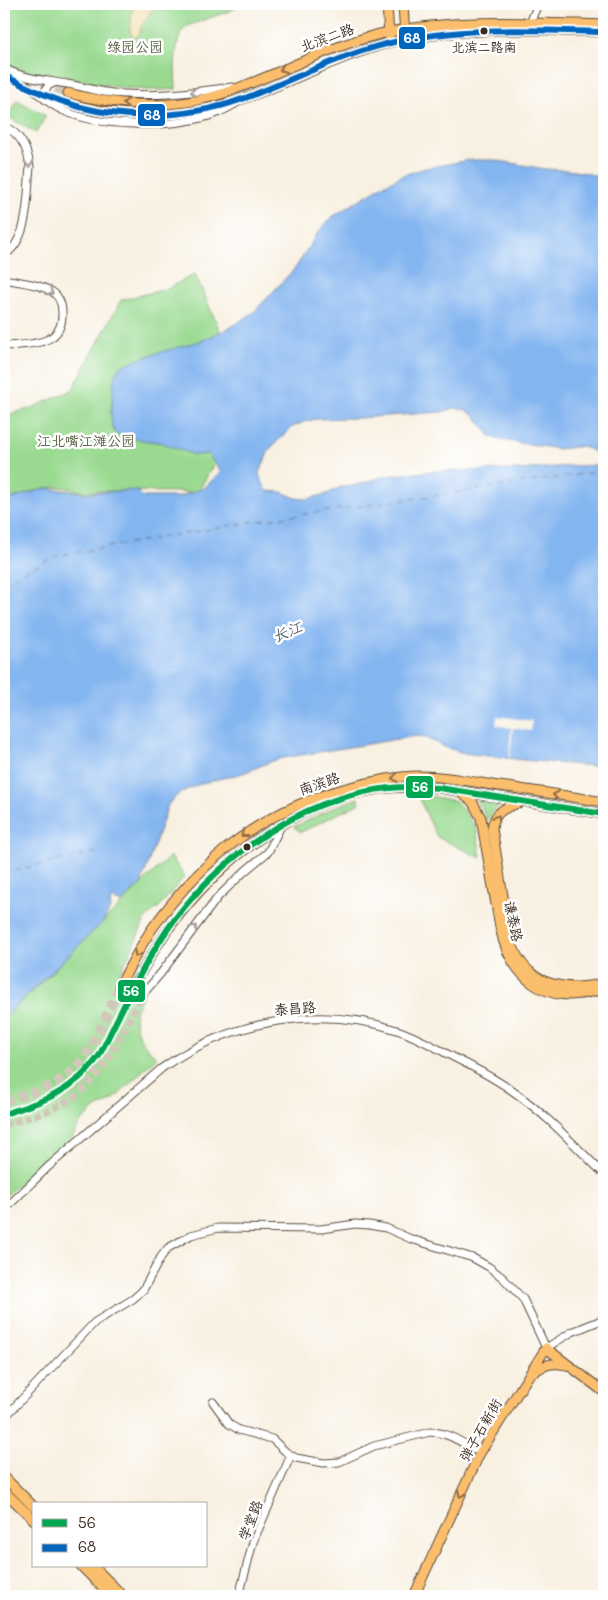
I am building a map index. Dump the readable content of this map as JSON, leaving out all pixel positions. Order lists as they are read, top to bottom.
{
  "streets": {
    "main road": [
      "北滨二路",
      "南滨路",
      "谦泰路",
      "弹子石新街"
    ],
    "street": ["泰昌路", "学堂路"]
  },
  "crossings": [
    ["南滨路", "谦泰路"]
  ],
  "one_way": ["弹子石新街"],
  "water": ["长江"],
  "parks": ["绿园公园", "江北嘴江滩公园"],
  "places": ["北滨二路南"],
  "lines": ["transit line 68", "transit line 56"],
  "legend": ["56", "68"]
}
